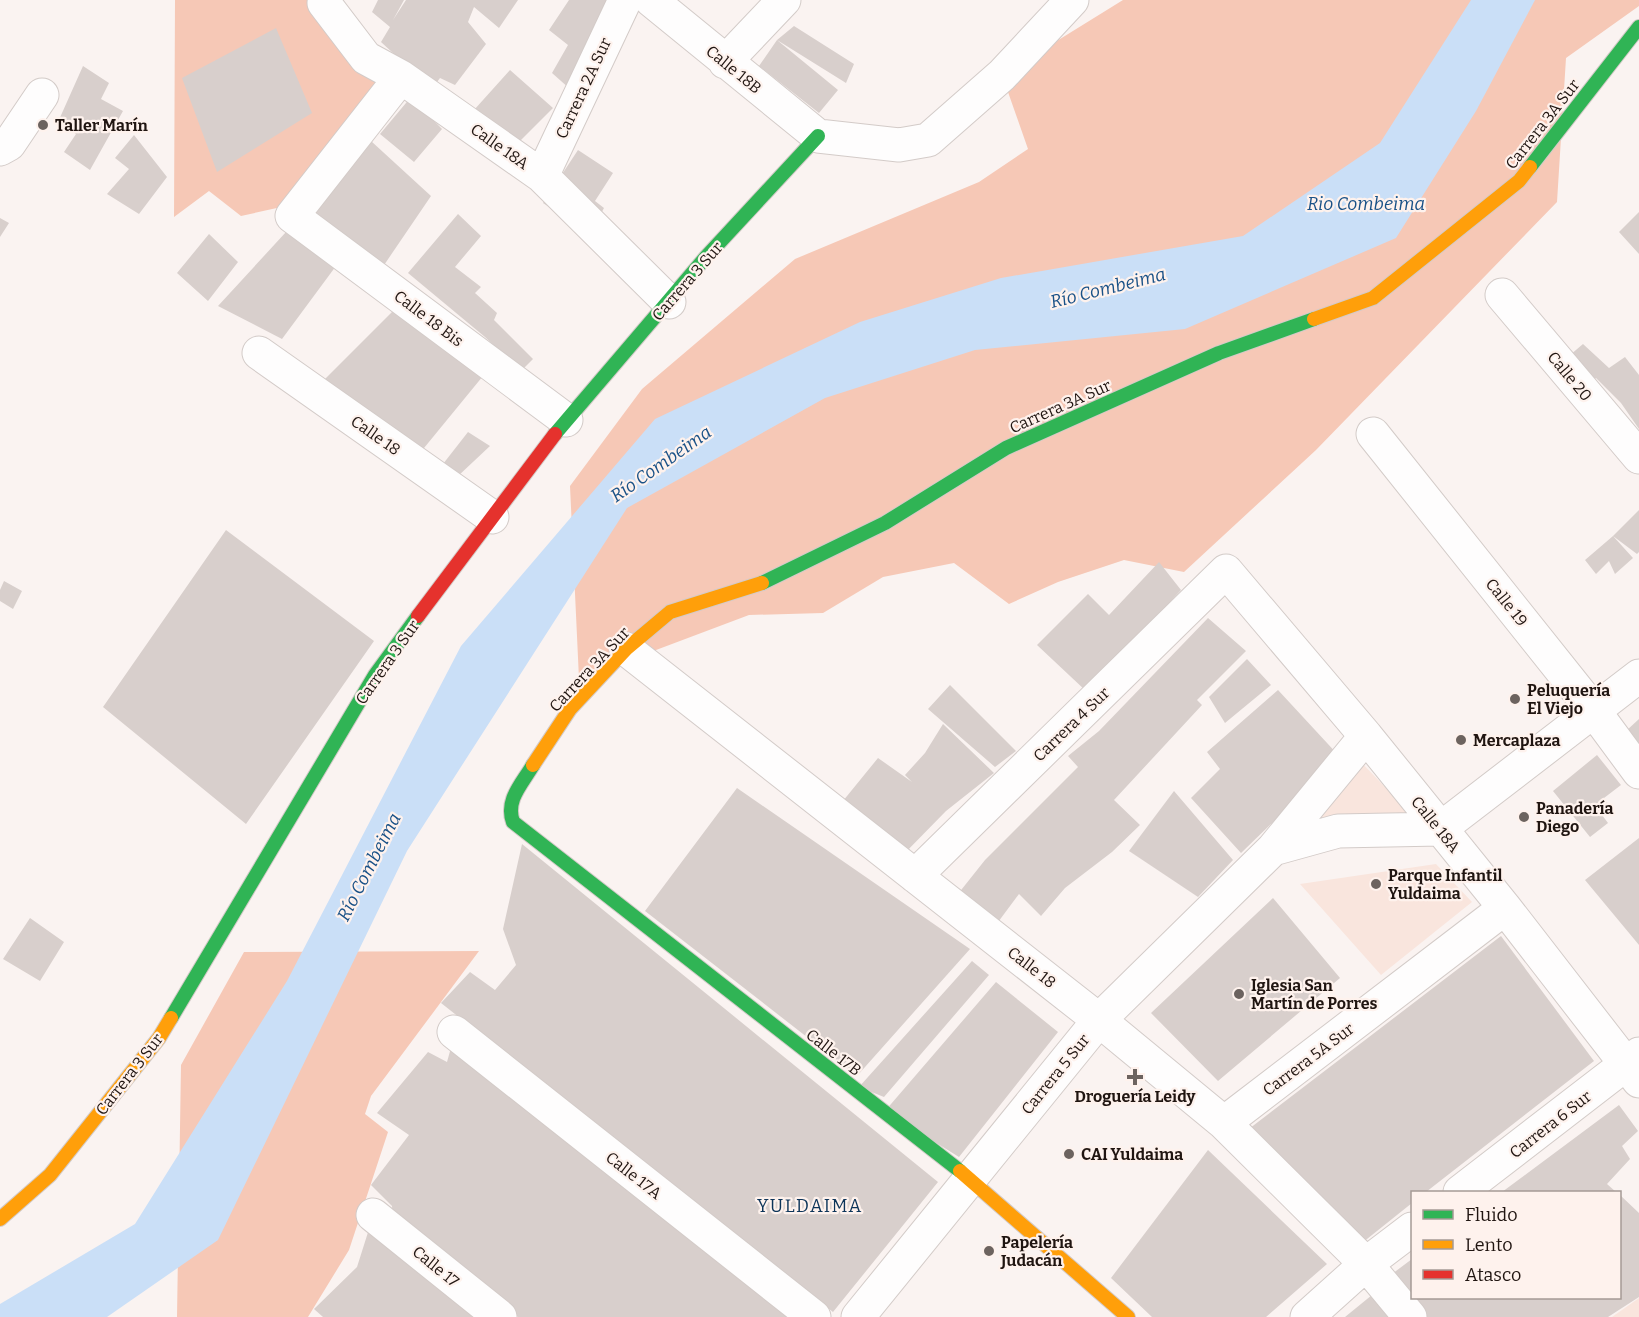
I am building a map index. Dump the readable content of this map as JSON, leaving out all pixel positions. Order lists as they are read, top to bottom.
{
  "streets": {
    "street": [
      "Calle 18B",
      "Carrera 2A Sur",
      "Carrera 3A Sur",
      "Calle 18A",
      "Carrera 3 Sur",
      "Calle 18 Bis",
      "Calle 20",
      "Calle 18",
      "Calle 19",
      "Carrera 4 Sur",
      "Calle 17B",
      "Carrera 5A Sur",
      "Carrera 5 Sur",
      "Carrera 6 Sur",
      "Calle 17A",
      "Calle 17"
    ]
  },
  "crossings": [
    ["Calle 18B", "Carrera 3 Sur"],
    ["Carrera 2A Sur", "Calle 18A"],
    ["Carrera 3A Sur", "Calle 18"],
    ["Carrera 3A Sur", "Calle 17B"],
    ["Calle 18A", "Carrera 3 Sur"],
    ["Calle 18A", "Calle 18 Bis"],
    ["Calle 18A", "Carrera 4 Sur"],
    ["Calle 18A", "Carrera 5A Sur"],
    ["Calle 18A", "Carrera 5 Sur"],
    ["Calle 18A", "Carrera 6 Sur"],
    ["Carrera 3 Sur", "Calle 18 Bis"],
    ["Carrera 3 Sur", "Calle 18"],
    ["Calle 18", "Carrera 4 Sur"],
    ["Calle 18", "Carrera 5A Sur"],
    ["Calle 18", "Carrera 5 Sur"],
    ["Calle 17B", "Carrera 5 Sur"]
  ],
  "districts": ["YULDAIMA"],
  "water": ["Rio Combeima", "Río Combeima"],
  "places": {
    "other": [
      "Taller Marín",
      "Peluquería El Viejo",
      "Mercaplaza",
      "Panadería Diego",
      "Parque Infantil Yuldaima",
      "Iglesia San Martín de Porres",
      "CAI Yuldaima",
      "Papelería Judacán"
    ],
    "health": ["Droguería Leidy"]
  },
  "legend": ["Fluido", "Lento", "Atasco"]
}
